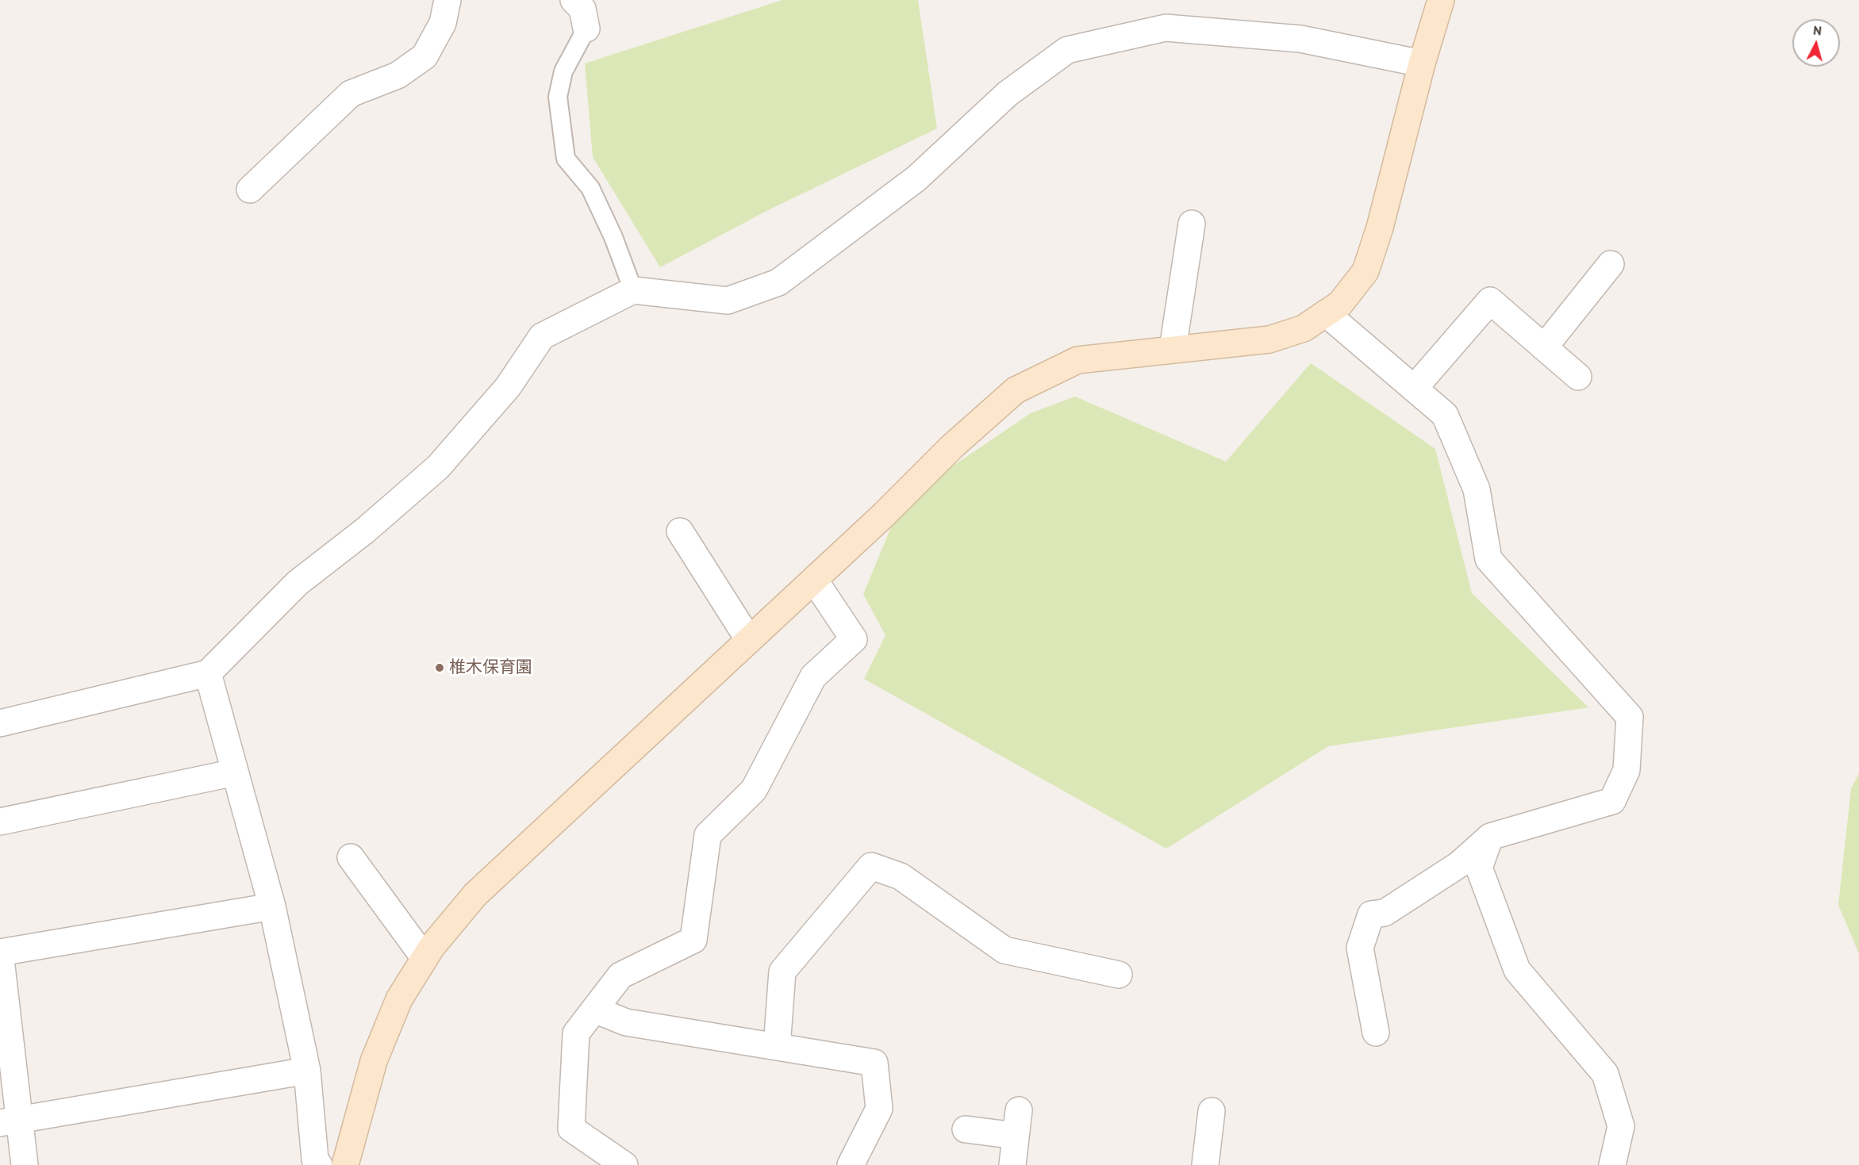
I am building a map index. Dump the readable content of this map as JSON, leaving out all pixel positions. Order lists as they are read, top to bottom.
{
  "places": ["椎木保育園"],
  "north": "top"
}
